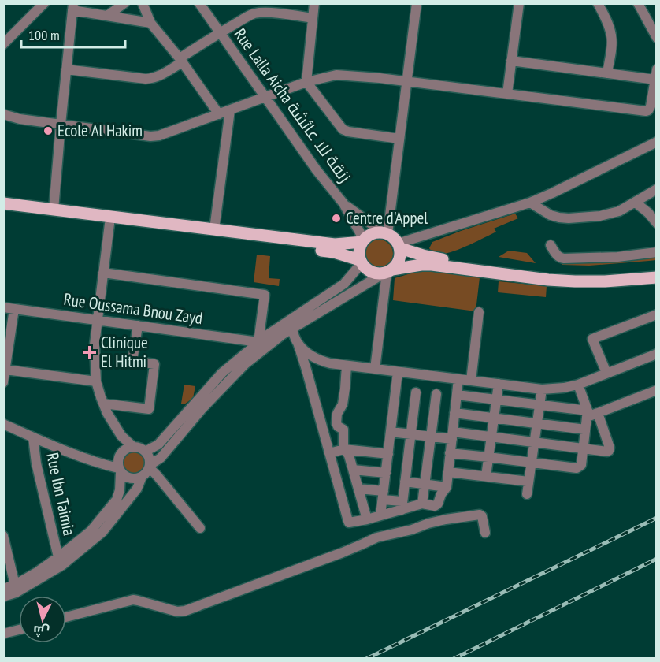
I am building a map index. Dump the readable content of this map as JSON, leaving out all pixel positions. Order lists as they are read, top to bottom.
{
  "streets": {
    "street": ["Rue Lalla Aicha زنقة للا عائشة", "Rue Oussama Bnou Zayd", "Rue Ibn Taimia"]
  },
  "places": {
    "other": ["Ecole Al Hakim", "Centre d'Appel"],
    "health": ["Clinique El Hitmi"]
  },
  "scale_bar": "100 m",
  "north": "bottom"
}
